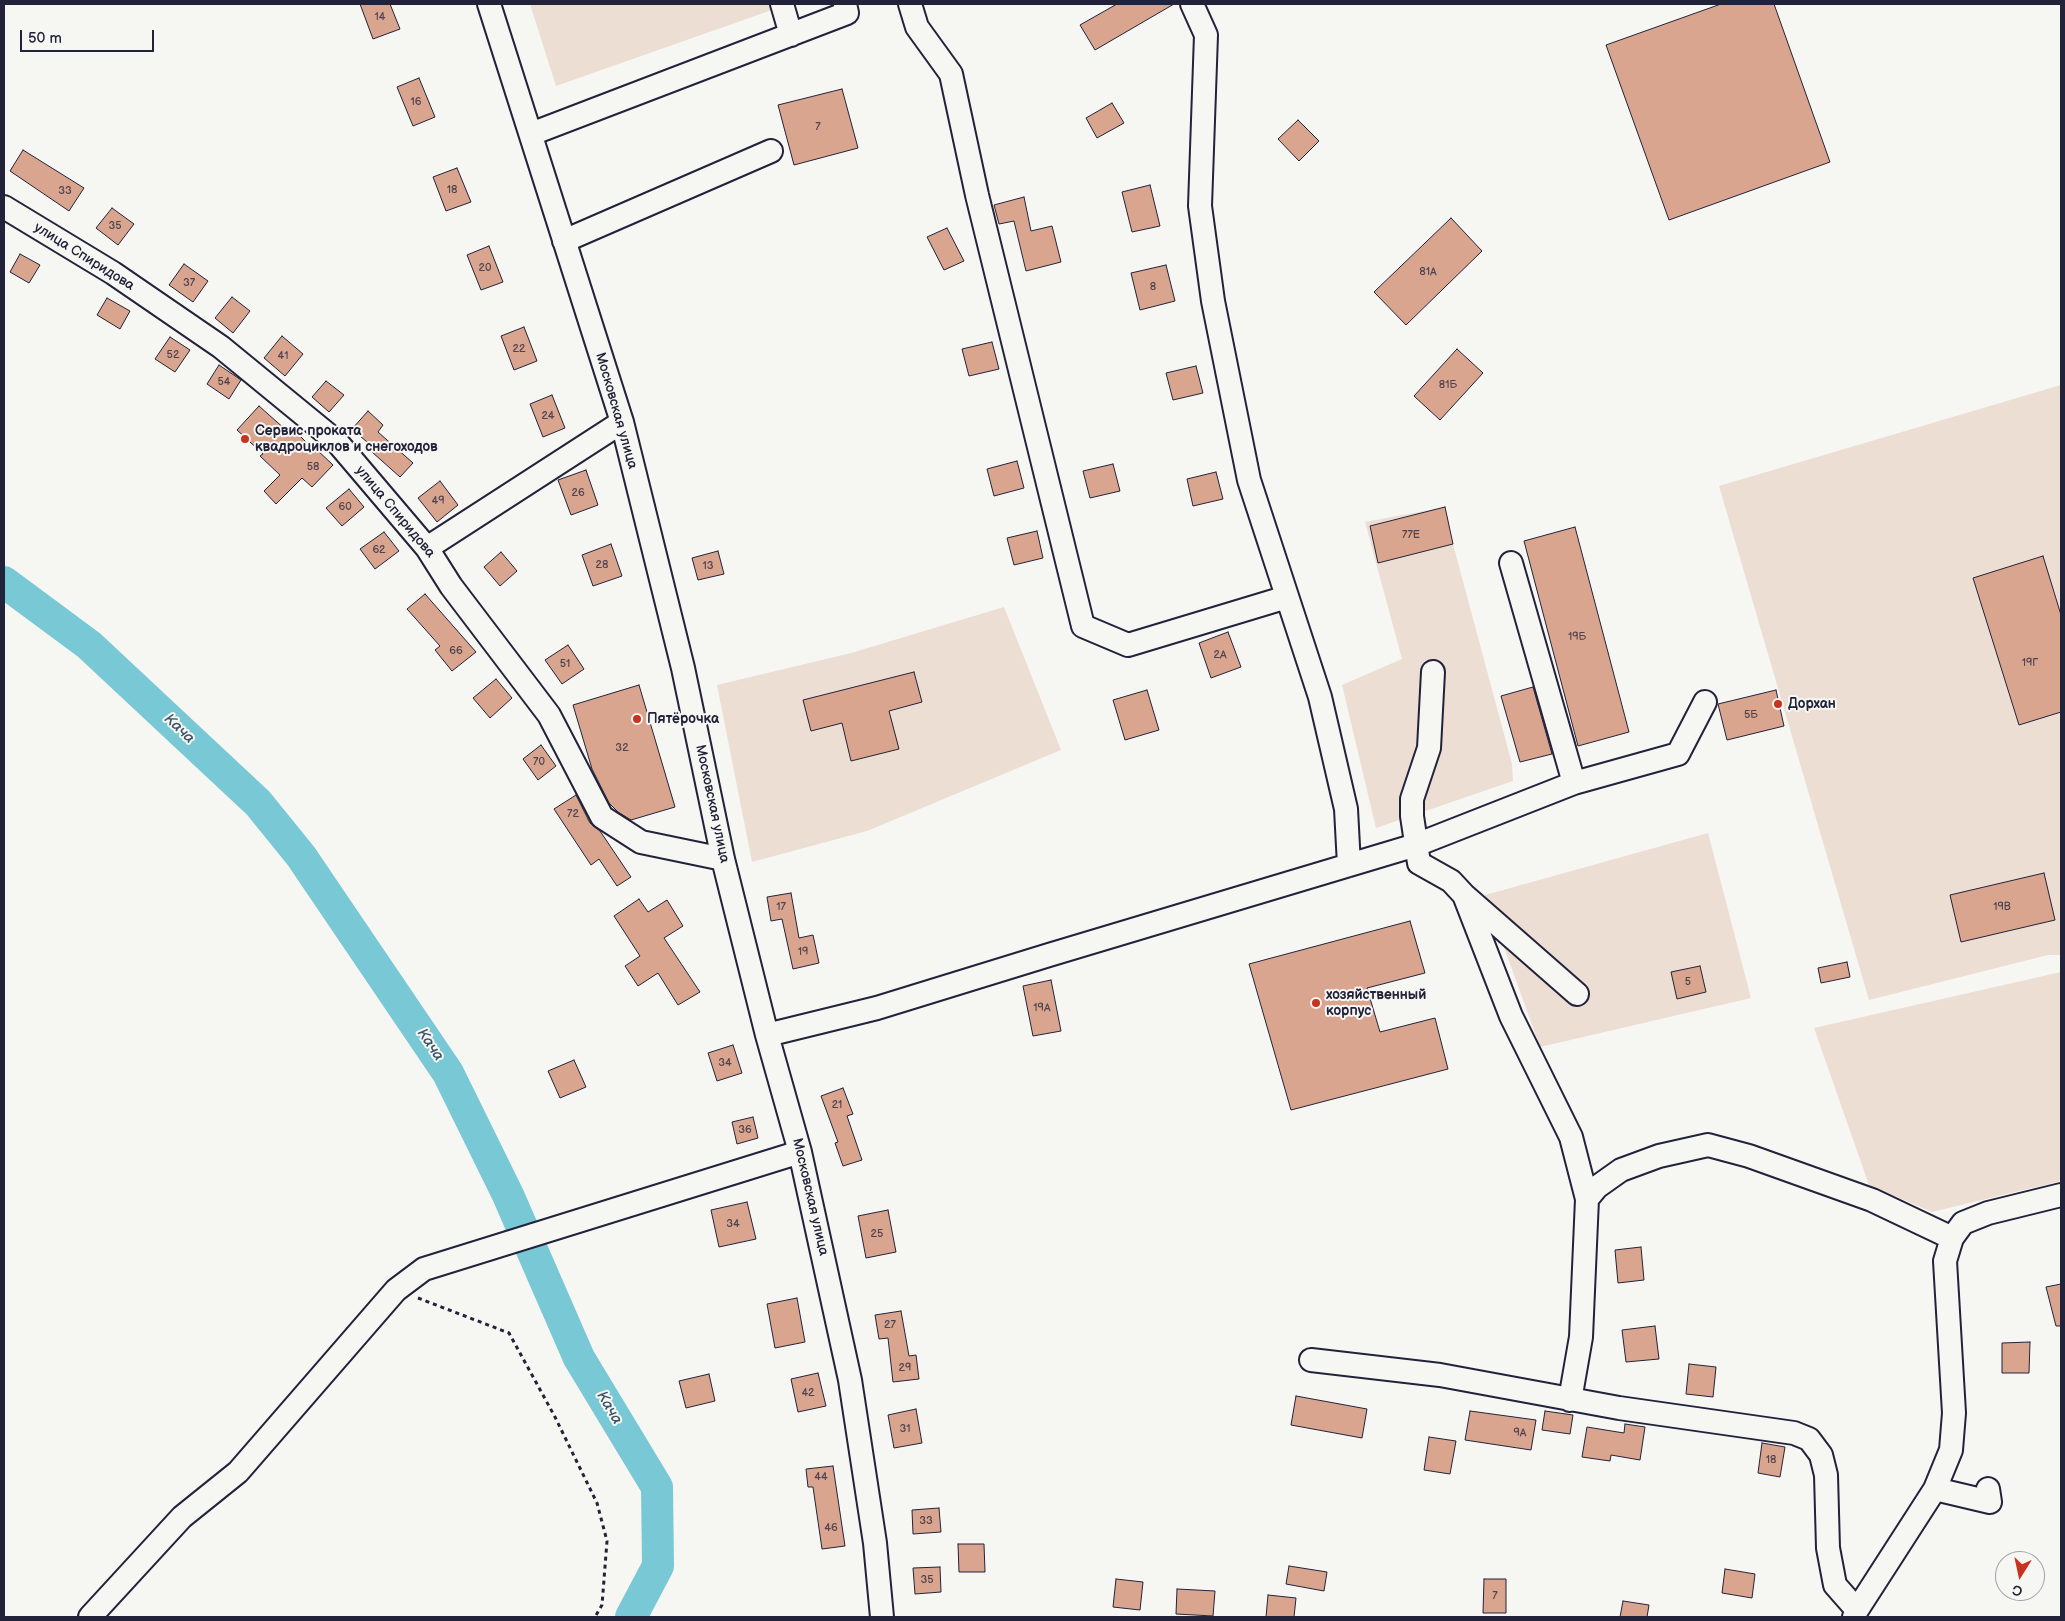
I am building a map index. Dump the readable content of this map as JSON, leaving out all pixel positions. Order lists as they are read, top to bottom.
{
  "streets": {
    "street": ["улица Спиридова", "Московская улица"]
  },
  "crossings": [
    ["улица Спиридова", "Московская улица"]
  ],
  "water": ["Кача"],
  "places": [
    "Сервис проката квадроциклов и снегоходов",
    "Дорхан",
    "Пятёрочка",
    "хозяйственный корпус"
  ],
  "house_numbers": [
    "14",
    "16",
    "7",
    "18",
    "33",
    "35",
    "20",
    "81А",
    "37",
    "8",
    "22",
    "52",
    "41",
    "54",
    "81Б",
    "24",
    "58",
    "26",
    "49",
    "60",
    "77Е",
    "62",
    "28",
    "13",
    "19Б",
    "66",
    "2А",
    "19Г",
    "51",
    "5Б",
    "32",
    "70",
    "72",
    "17",
    "19В",
    "19",
    "5",
    "19А",
    "34",
    "21",
    "36",
    "34",
    "25",
    "27",
    "29",
    "42",
    "31",
    "9А",
    "18",
    "44",
    "33",
    "46",
    "35",
    "7"
  ],
  "scale_bar": "50 m",
  "north": "bottom"
}
